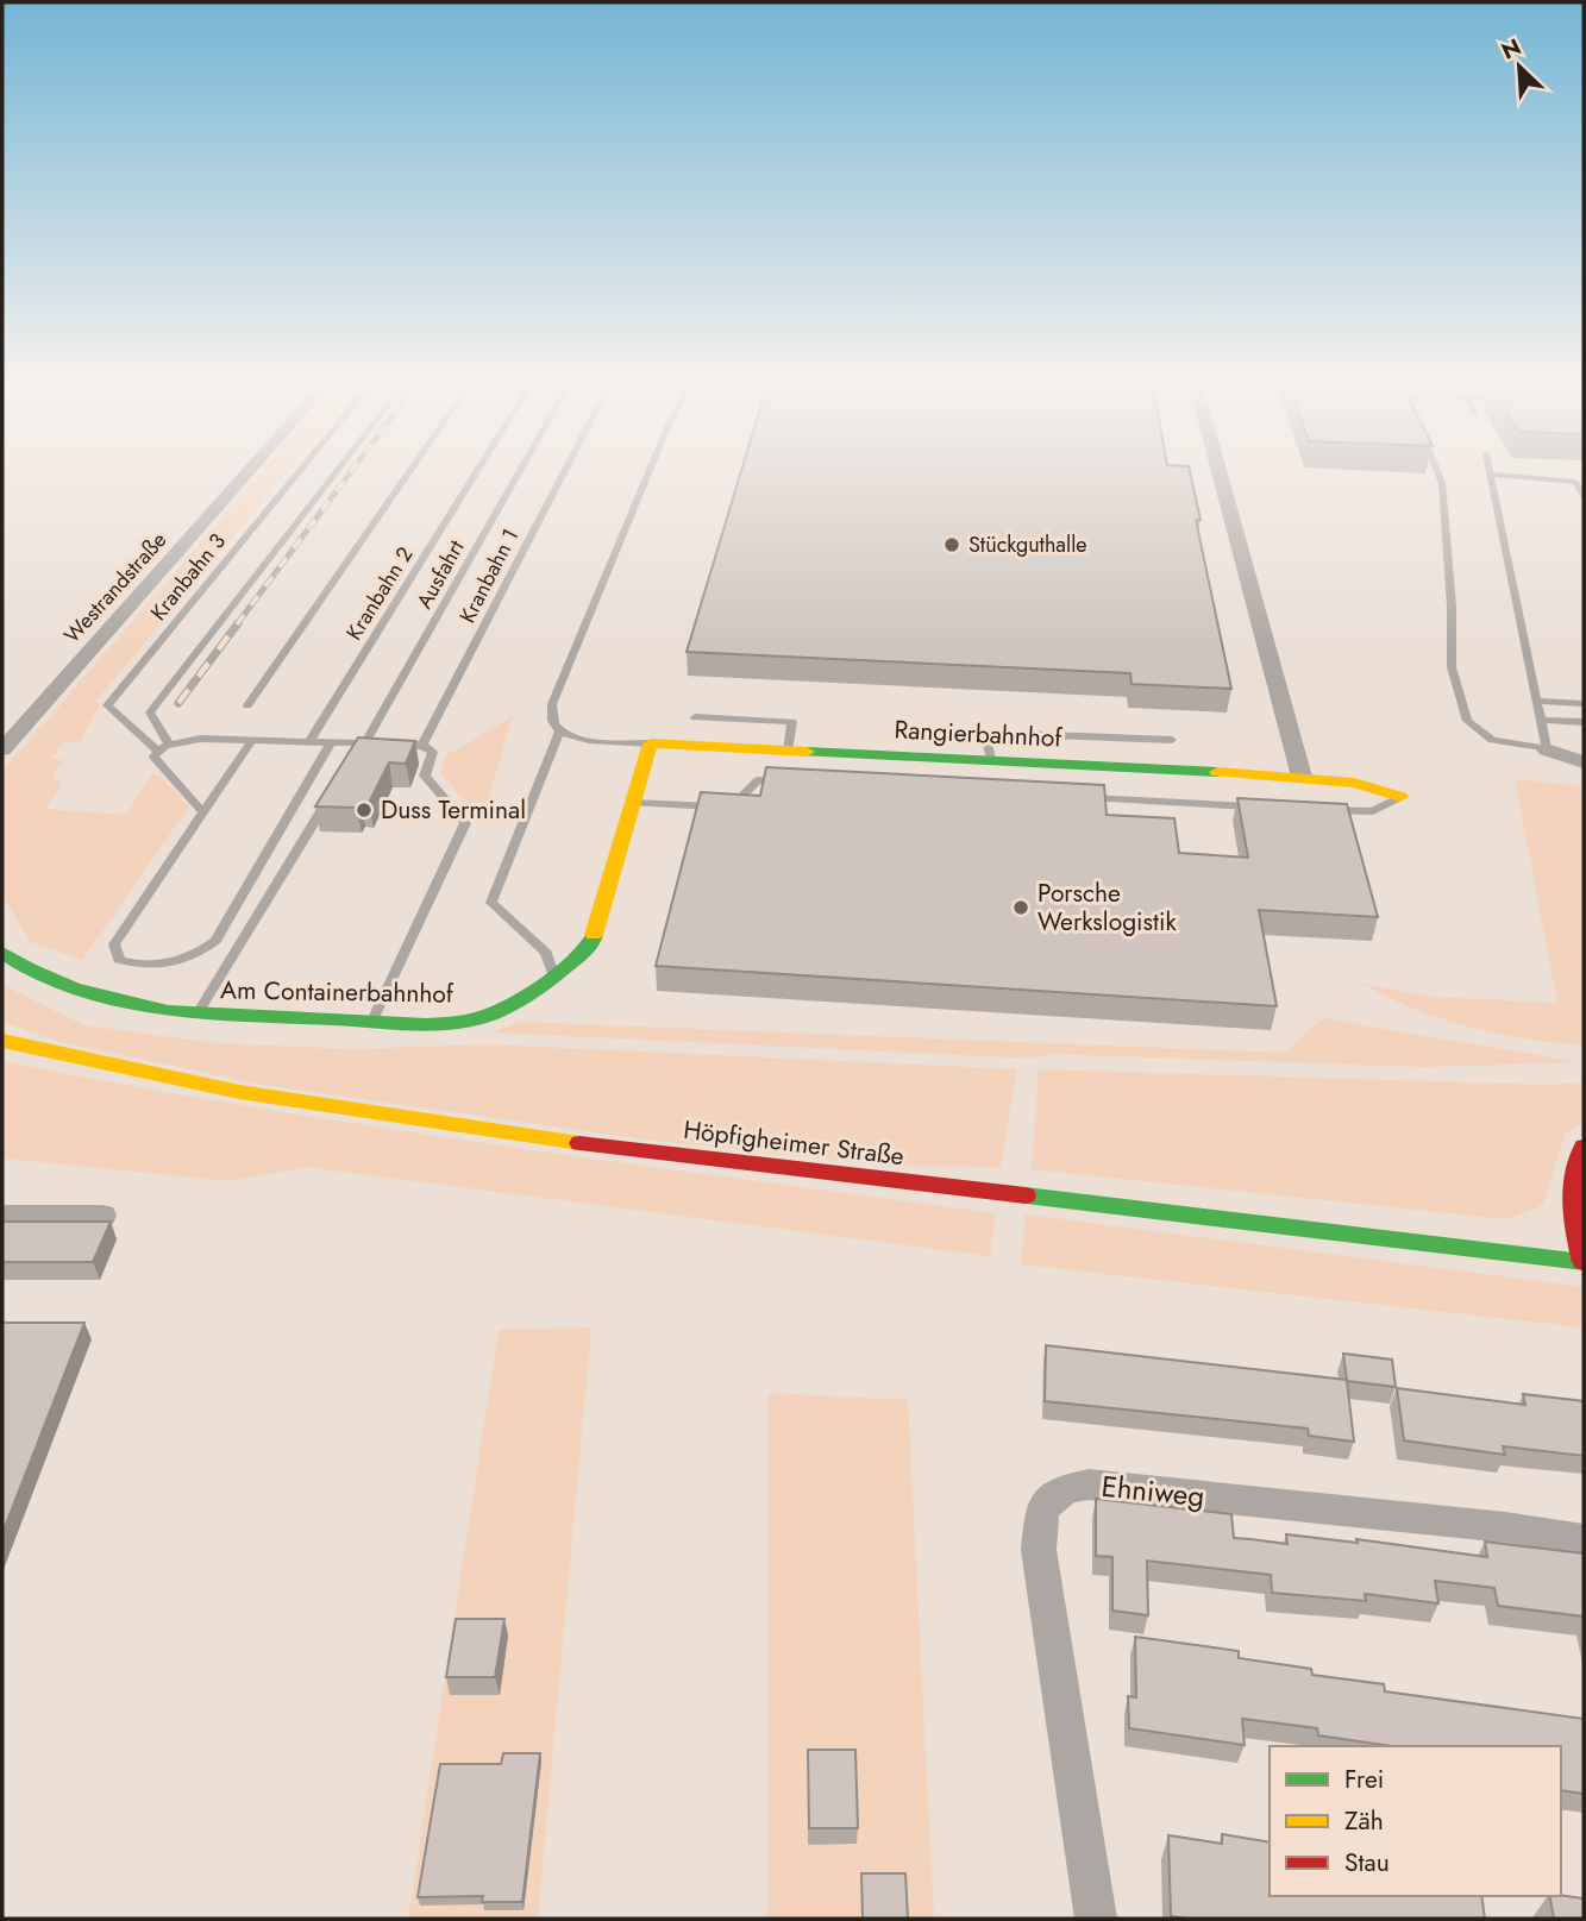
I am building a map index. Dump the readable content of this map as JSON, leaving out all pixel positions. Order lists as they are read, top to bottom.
{
  "streets": {
    "street": [
      "Westrandstraße",
      "Rangierbahnhof",
      "Am Containerbahnhof",
      "Höpfigheimer Straße",
      "Ehniweg"
    ],
    "lane": [
      "Ausfahrt",
      "Kranbahn 1",
      "Kranbahn 3",
      "Kranbahn 2"
    ]
  },
  "crossings": [
    ["Rangierbahnhof", "Am Containerbahnhof"]
  ],
  "places": ["Stückguthalle", "Duss Terminal", "Porsche Werkslogistik"],
  "legend": ["Frei", "Zäh", "Stau"],
  "north": "top left"
}
